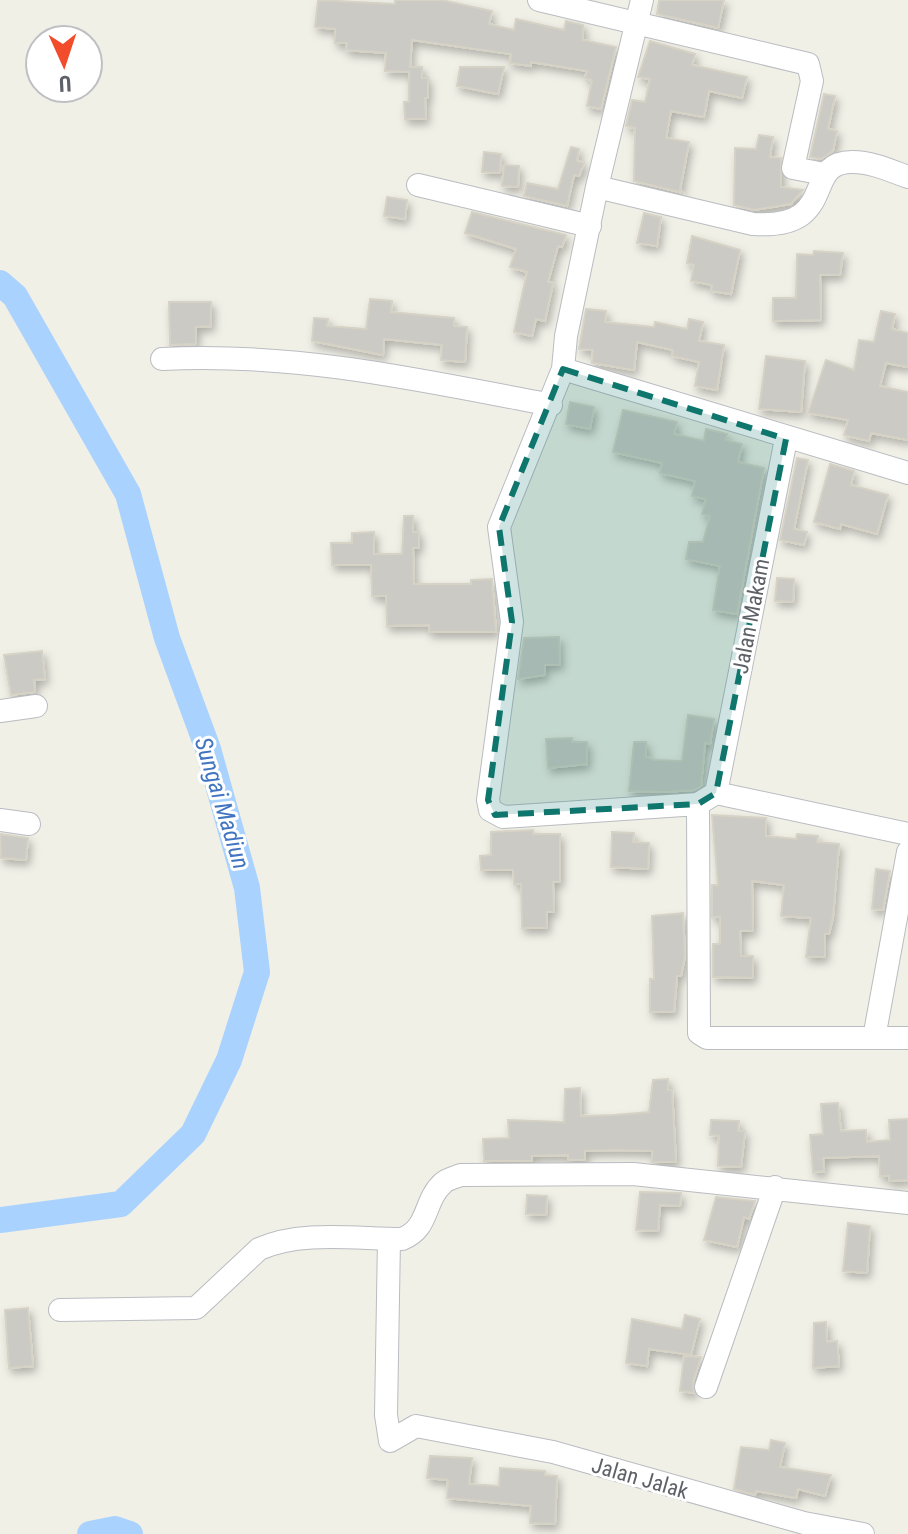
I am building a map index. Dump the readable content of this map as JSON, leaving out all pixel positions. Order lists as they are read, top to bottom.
{
  "streets": {
    "street": ["Jalan Makam", "Jalan Jalak"]
  },
  "water": ["Sungai Madiun"],
  "north": "bottom"
}
